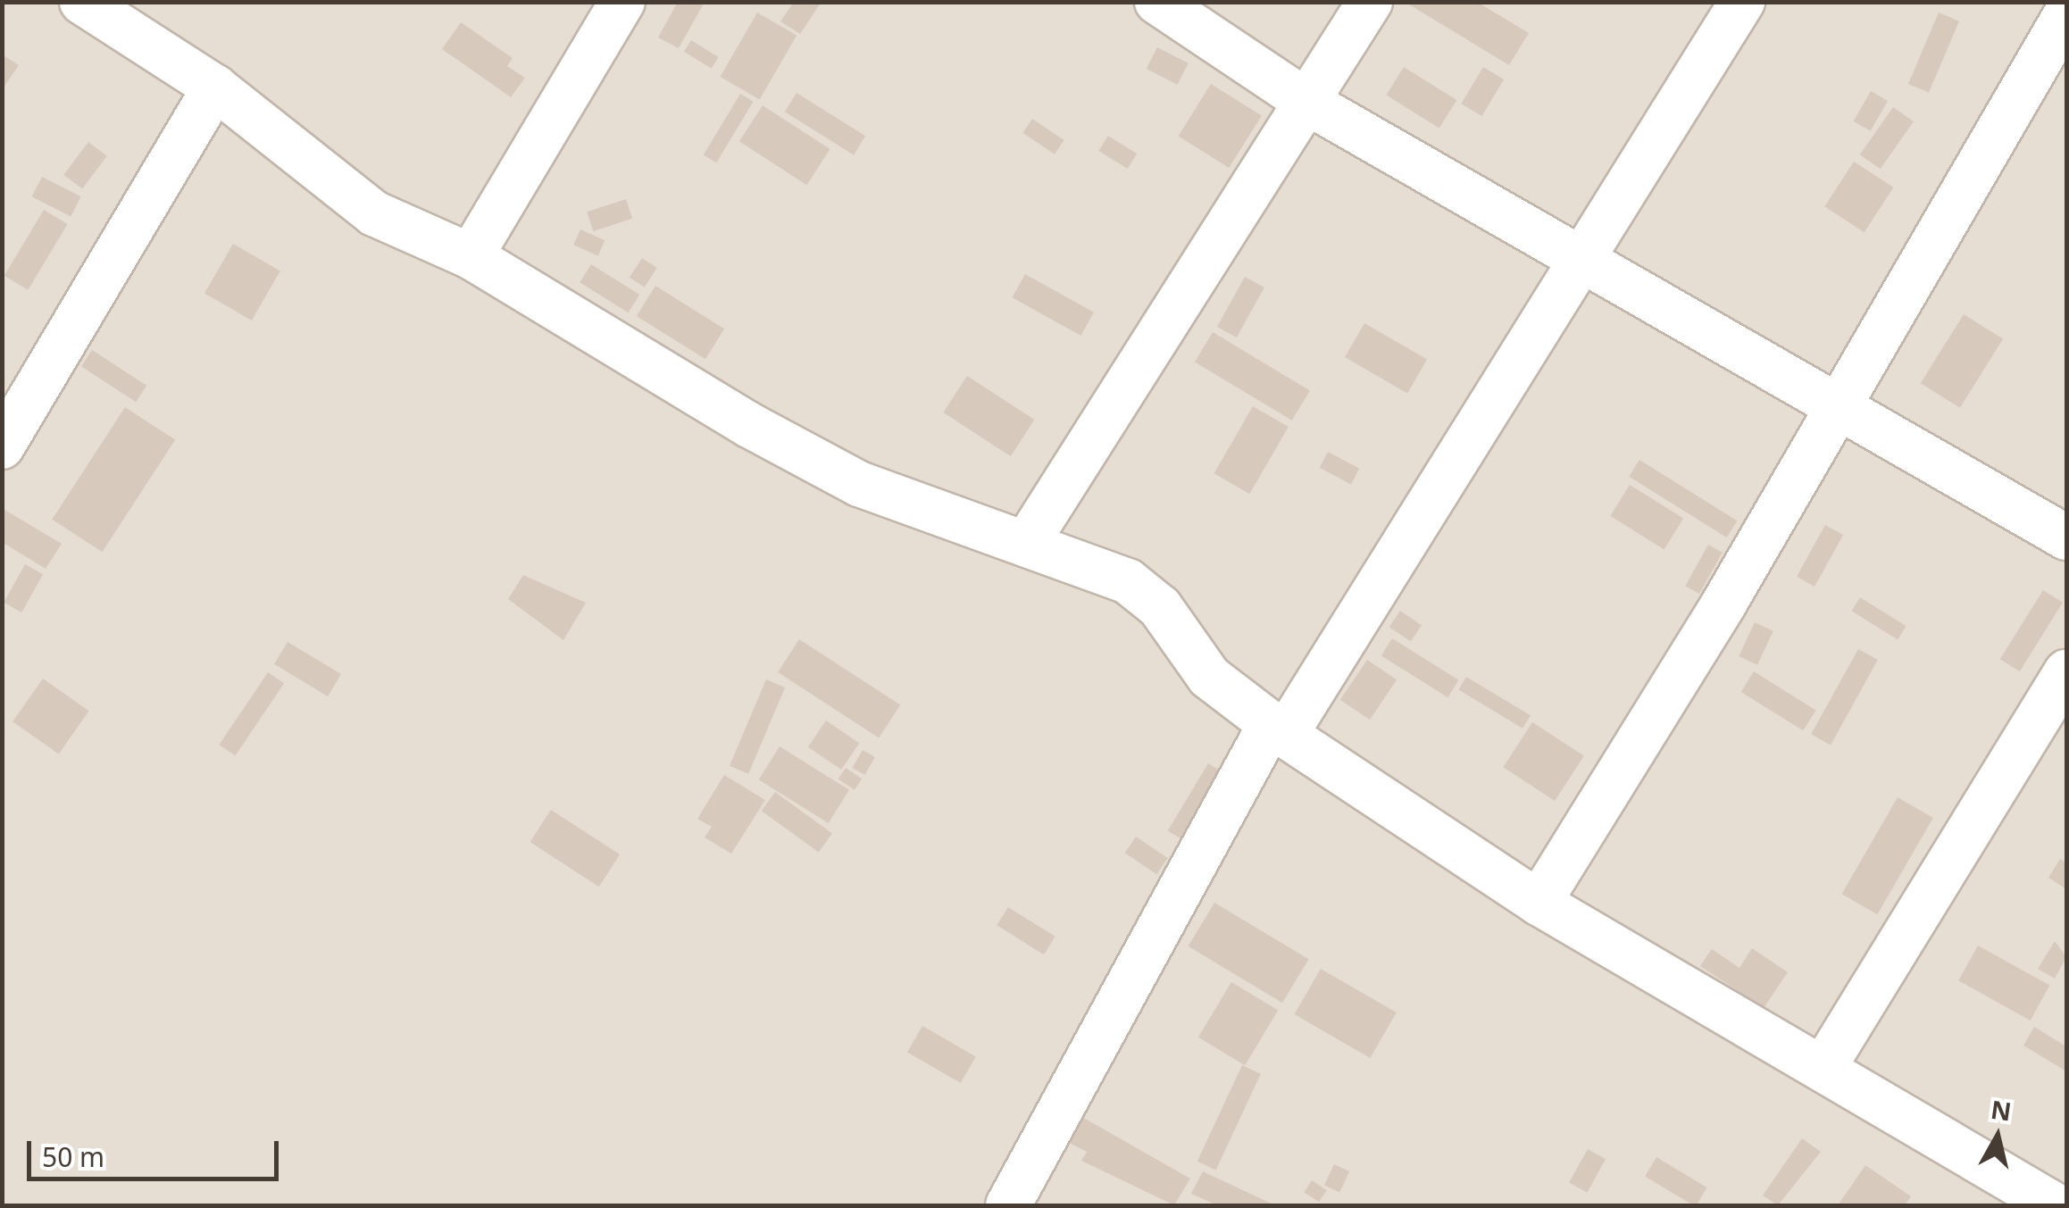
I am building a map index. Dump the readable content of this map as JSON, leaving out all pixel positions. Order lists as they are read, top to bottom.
{
  "scale_bar": "50 m",
  "north": "top"
}
